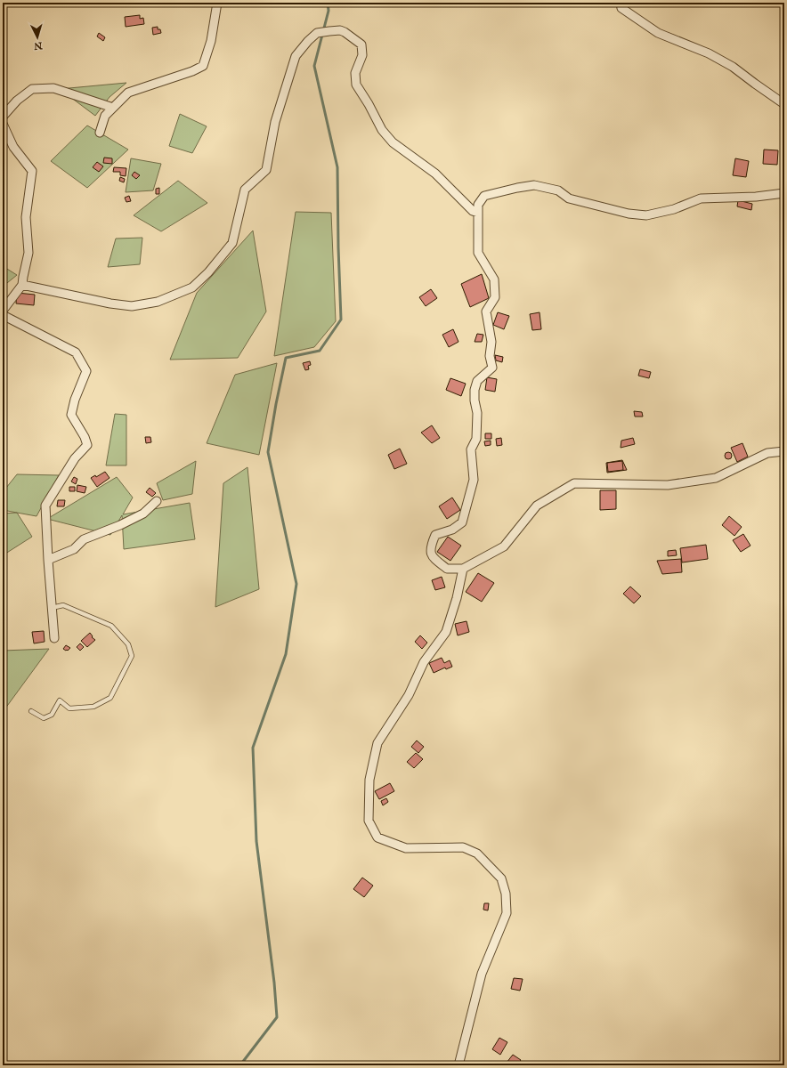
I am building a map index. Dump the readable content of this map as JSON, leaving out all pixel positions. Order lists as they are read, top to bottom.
{
  "north": "bottom"
}
